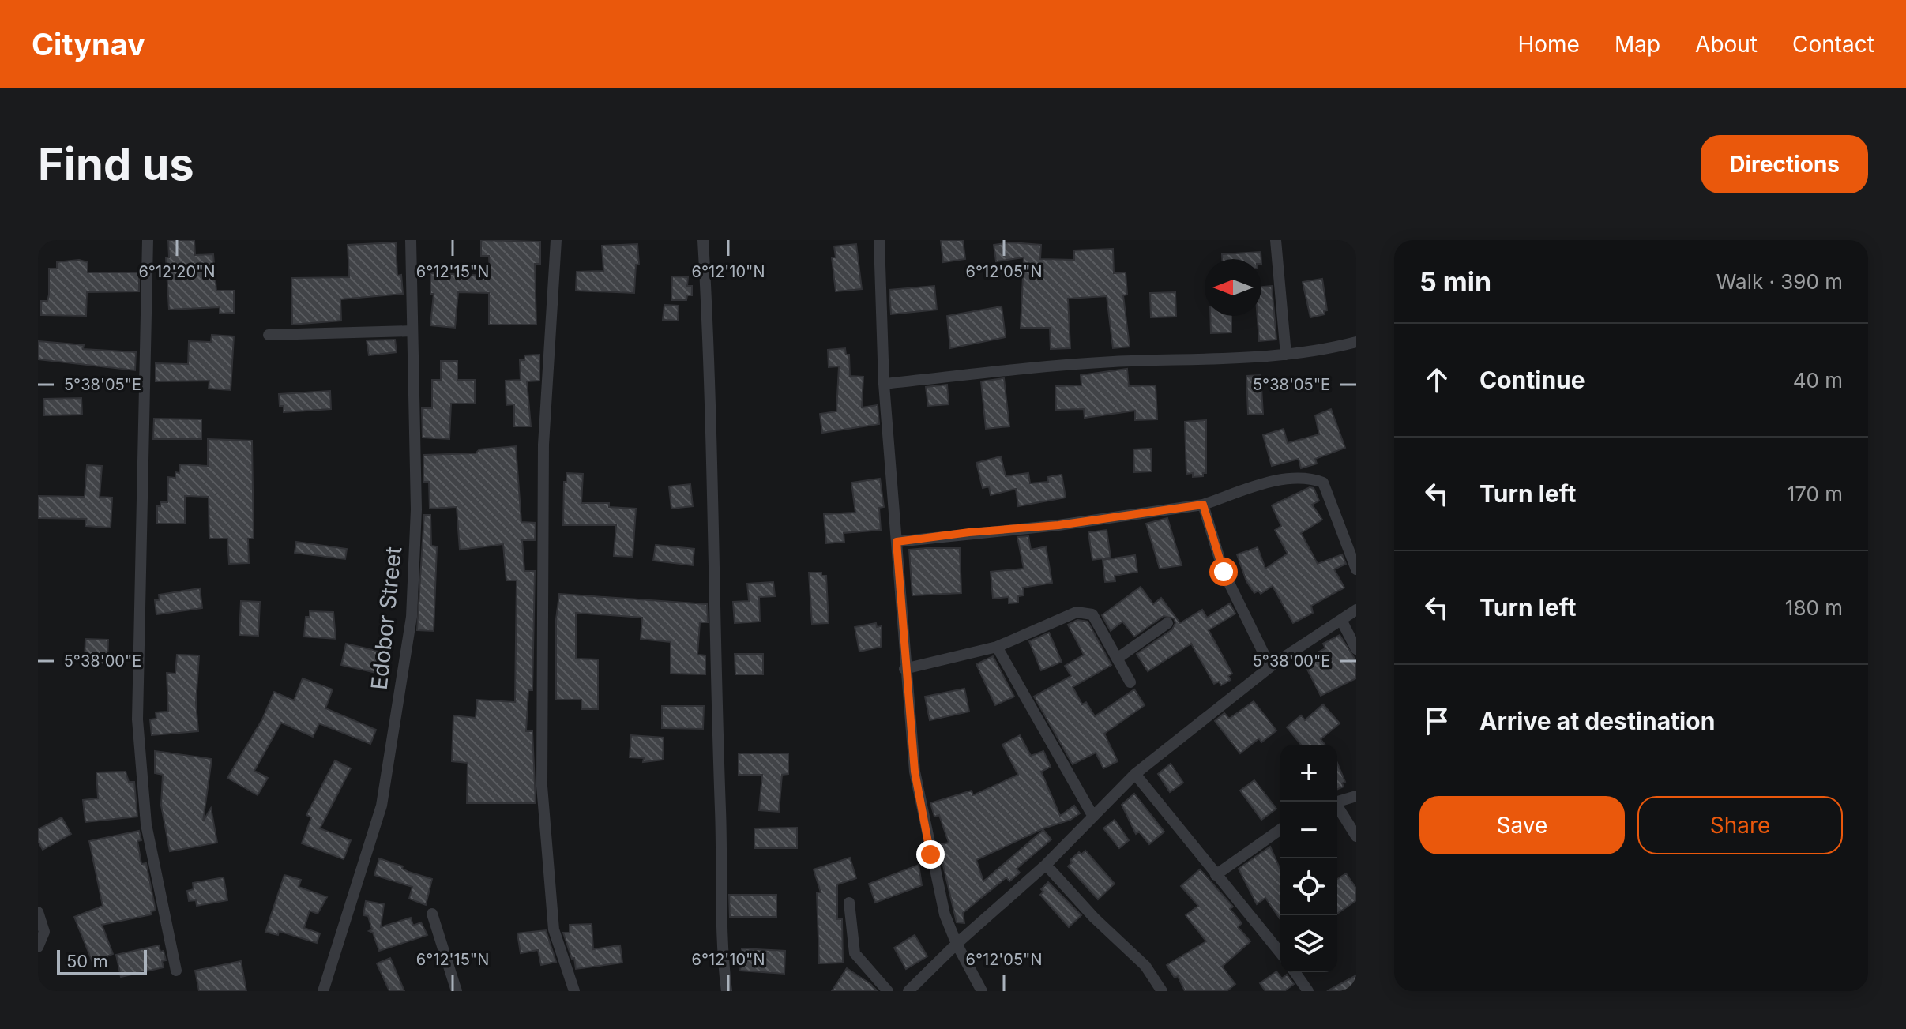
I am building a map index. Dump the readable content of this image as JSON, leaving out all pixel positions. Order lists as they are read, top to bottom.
{
  "streets": {
    "street": ["Edobor Street"]
  },
  "scale_bar": "50 m",
  "north": "left",
  "page": {
    "header": "Citynav",
    "nav": [
      "Home",
      "Map",
      "About",
      "Contact"
    ],
    "buttons": [
      "Directions",
      ["Save", "Share"]
    ],
    "title": "Find us",
    "heading": ["5 min", "Walk · 390 m"],
    "list": [
      ["Continue", "40 m"],
      ["Turn left", "170 m"],
      ["Turn left", "180 m"],
      "Arrive at destination"
    ],
    "map_buttons": ["+", "−"],
    "scale": "50 m"
  },
  "coordinates": [
    "6°12'20\"N",
    "6°12'15\"N",
    "6°12'10\"N",
    "6°12'05\"N",
    "5°38'05\"E",
    "5°38'00\"E"
  ]
}
